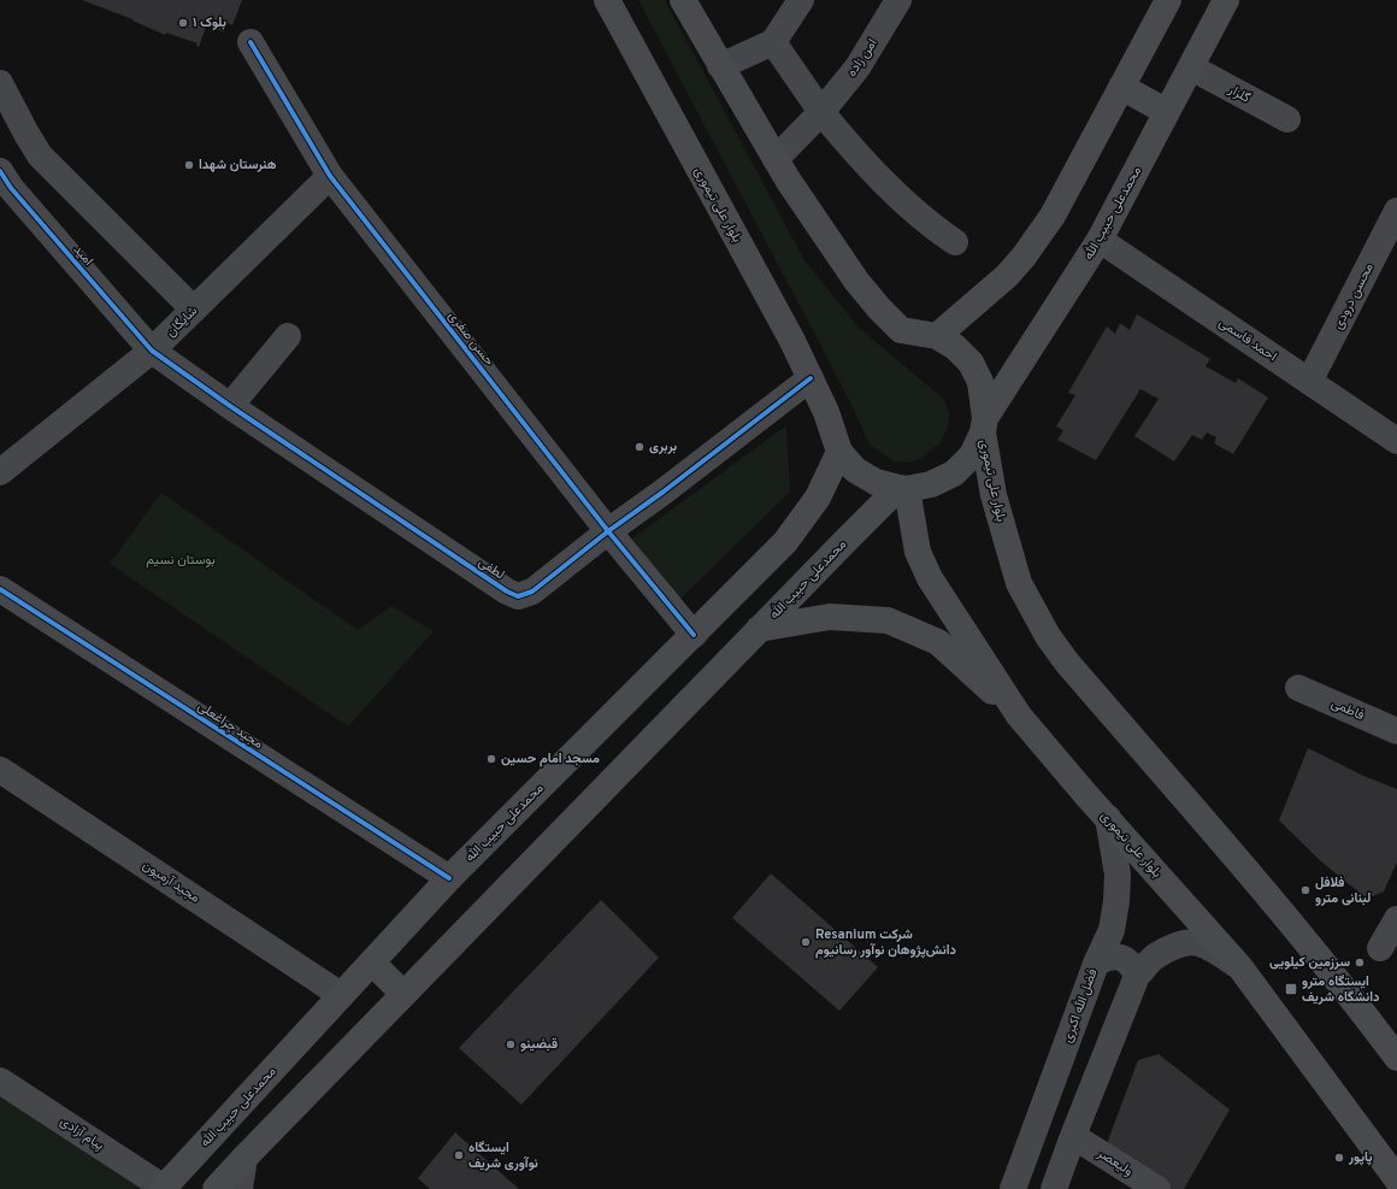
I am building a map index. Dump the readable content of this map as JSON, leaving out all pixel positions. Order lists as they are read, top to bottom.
{
  "streets": {
    "main road": ["بلوار علی تیموری", "محمدعلی حبیب الله"],
    "street": [
      "امن زاده",
      "گلزار",
      "امید",
      "محسن درودی",
      "شایگان",
      "حسن صفری",
      "احمد قاسمی",
      "لطفی",
      "فاطمی",
      "مجید چراغعلی",
      "مجید آرمیون",
      "فضل الله اکبری",
      "پیام آزادی",
      "ولیعصر"
    ]
  },
  "crossings": [
    ["گلزار", "محمدعلی حبیب الله"],
    ["بلوار علی تیموری", "محمدعلی حبیب الله"],
    ["بلوار علی تیموری", "لطفی"],
    ["بلوار علی تیموری", "فضل الله اکبری"],
    ["محمدعلی حبیب الله", "حسن صفری"],
    ["محمدعلی حبیب الله", "احمد قاسمی"],
    ["محمدعلی حبیب الله", "مجید چراغعلی"],
    ["محمدعلی حبیب الله", "مجید آرمیون"],
    ["محمدعلی حبیب الله", "پیام آزادی"],
    ["امید", "شایگان"],
    ["امید", "لطفی"],
    ["محسن درودی", "احمد قاسمی"],
    ["شایگان", "حسن صفری"],
    ["شایگان", "لطفی"],
    ["حسن صفری", "لطفی"]
  ],
  "parks": ["بوستان نسیم"],
  "places": {
    "other": [
      "بلوک ۱",
      "هنرستان شهدا",
      "بربری",
      "مسجد امام حسین",
      "فلافل لبنانی مترو",
      "Resanium شرکت دانش‌پژوهان نوآور رسانیوم",
      "سرزمین کیلویی",
      "قبضینو",
      "ایستگاه نوآوری شریف",
      "پاپور"
    ],
    "transit": ["ایستگاه مترو دانشگاه شریف"]
  }
}
